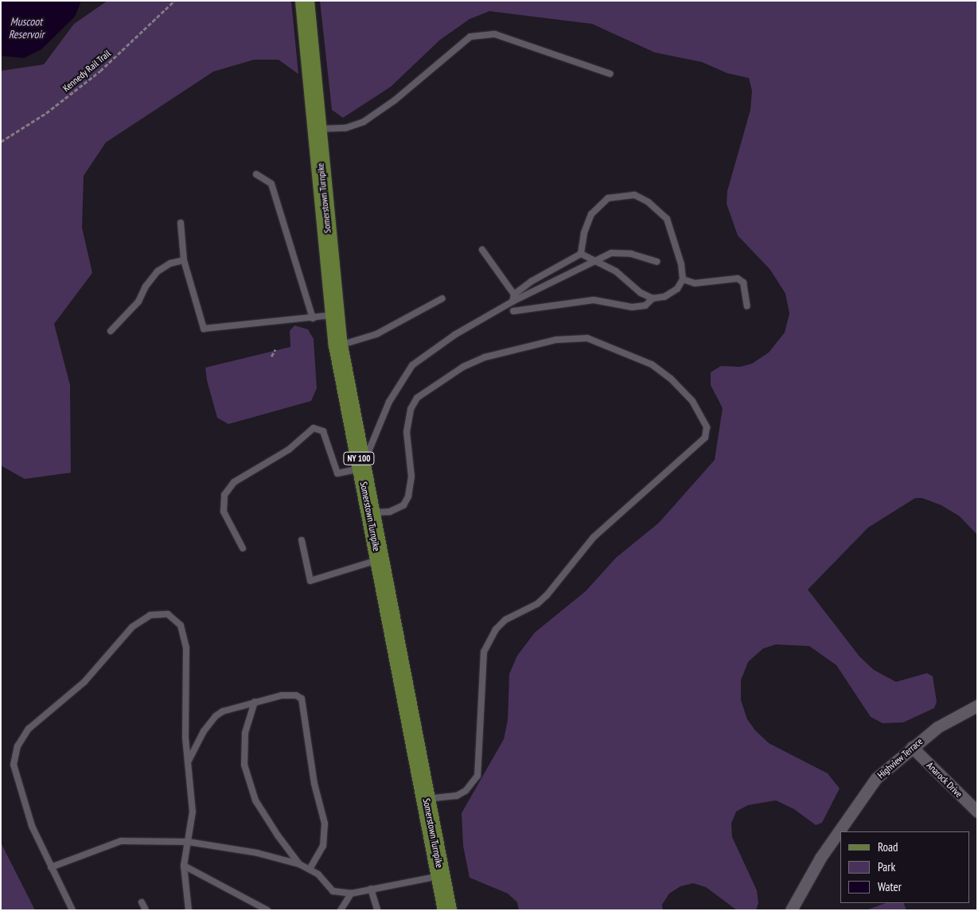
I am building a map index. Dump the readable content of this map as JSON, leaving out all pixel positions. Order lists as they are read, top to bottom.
{
  "streets": {
    "main road": ["Somerstown Turnpike", "NY 100"],
    "street": ["Highview Terrace", "Anarock Drive"],
    "path": ["Kennedy Rail Trail"]
  },
  "crossings": [
    ["Highview Terrace", "Anarock Drive"]
  ],
  "water": ["Muscoot Reservoir"],
  "legend": ["Road", "Park", "Water"]
}
